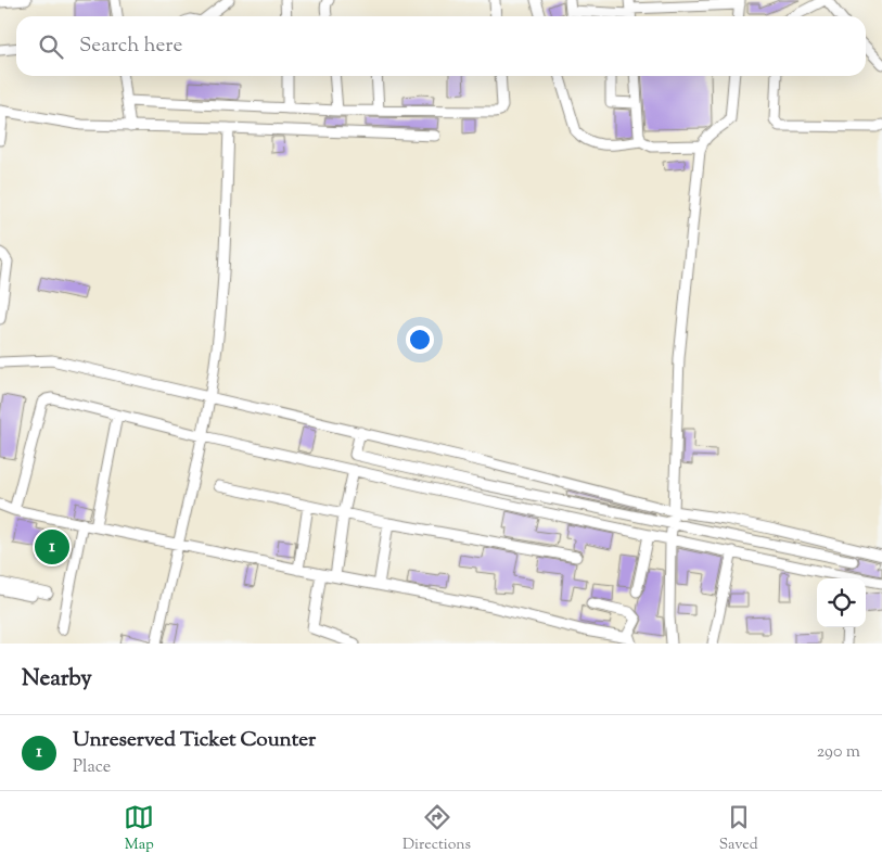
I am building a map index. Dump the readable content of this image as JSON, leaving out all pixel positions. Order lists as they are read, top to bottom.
{
  "page": {
    "search": "Search here",
    "pins": "1",
    "heading": "Nearby",
    "list": [
      {
        "mark": "1",
        "name": "Unreserved Ticket Counter",
        "note": "Place",
        "value": "290 m"
      }
    ],
    "nav": ["Map", "Directions", "Saved"]
  }
}
